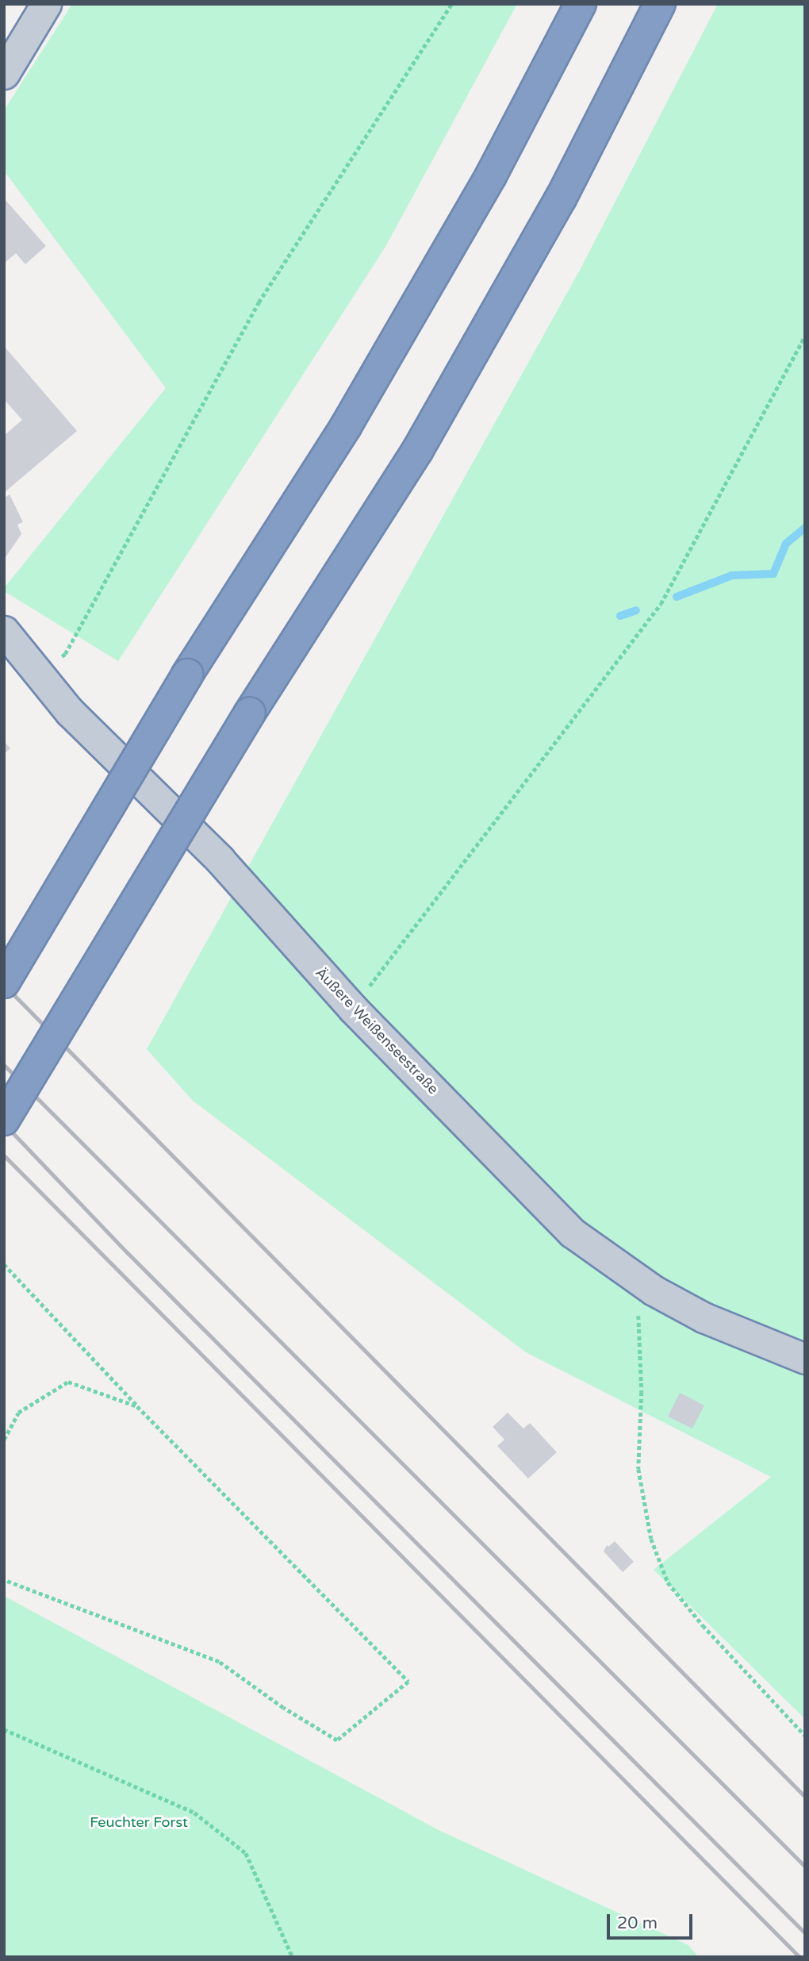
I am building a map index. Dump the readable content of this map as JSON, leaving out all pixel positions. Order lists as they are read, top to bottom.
{
  "streets": {
    "street": ["Äußere Weißenseestraße"]
  },
  "parks": ["Feuchter Forst"],
  "scale_bar": "20 m"
}
